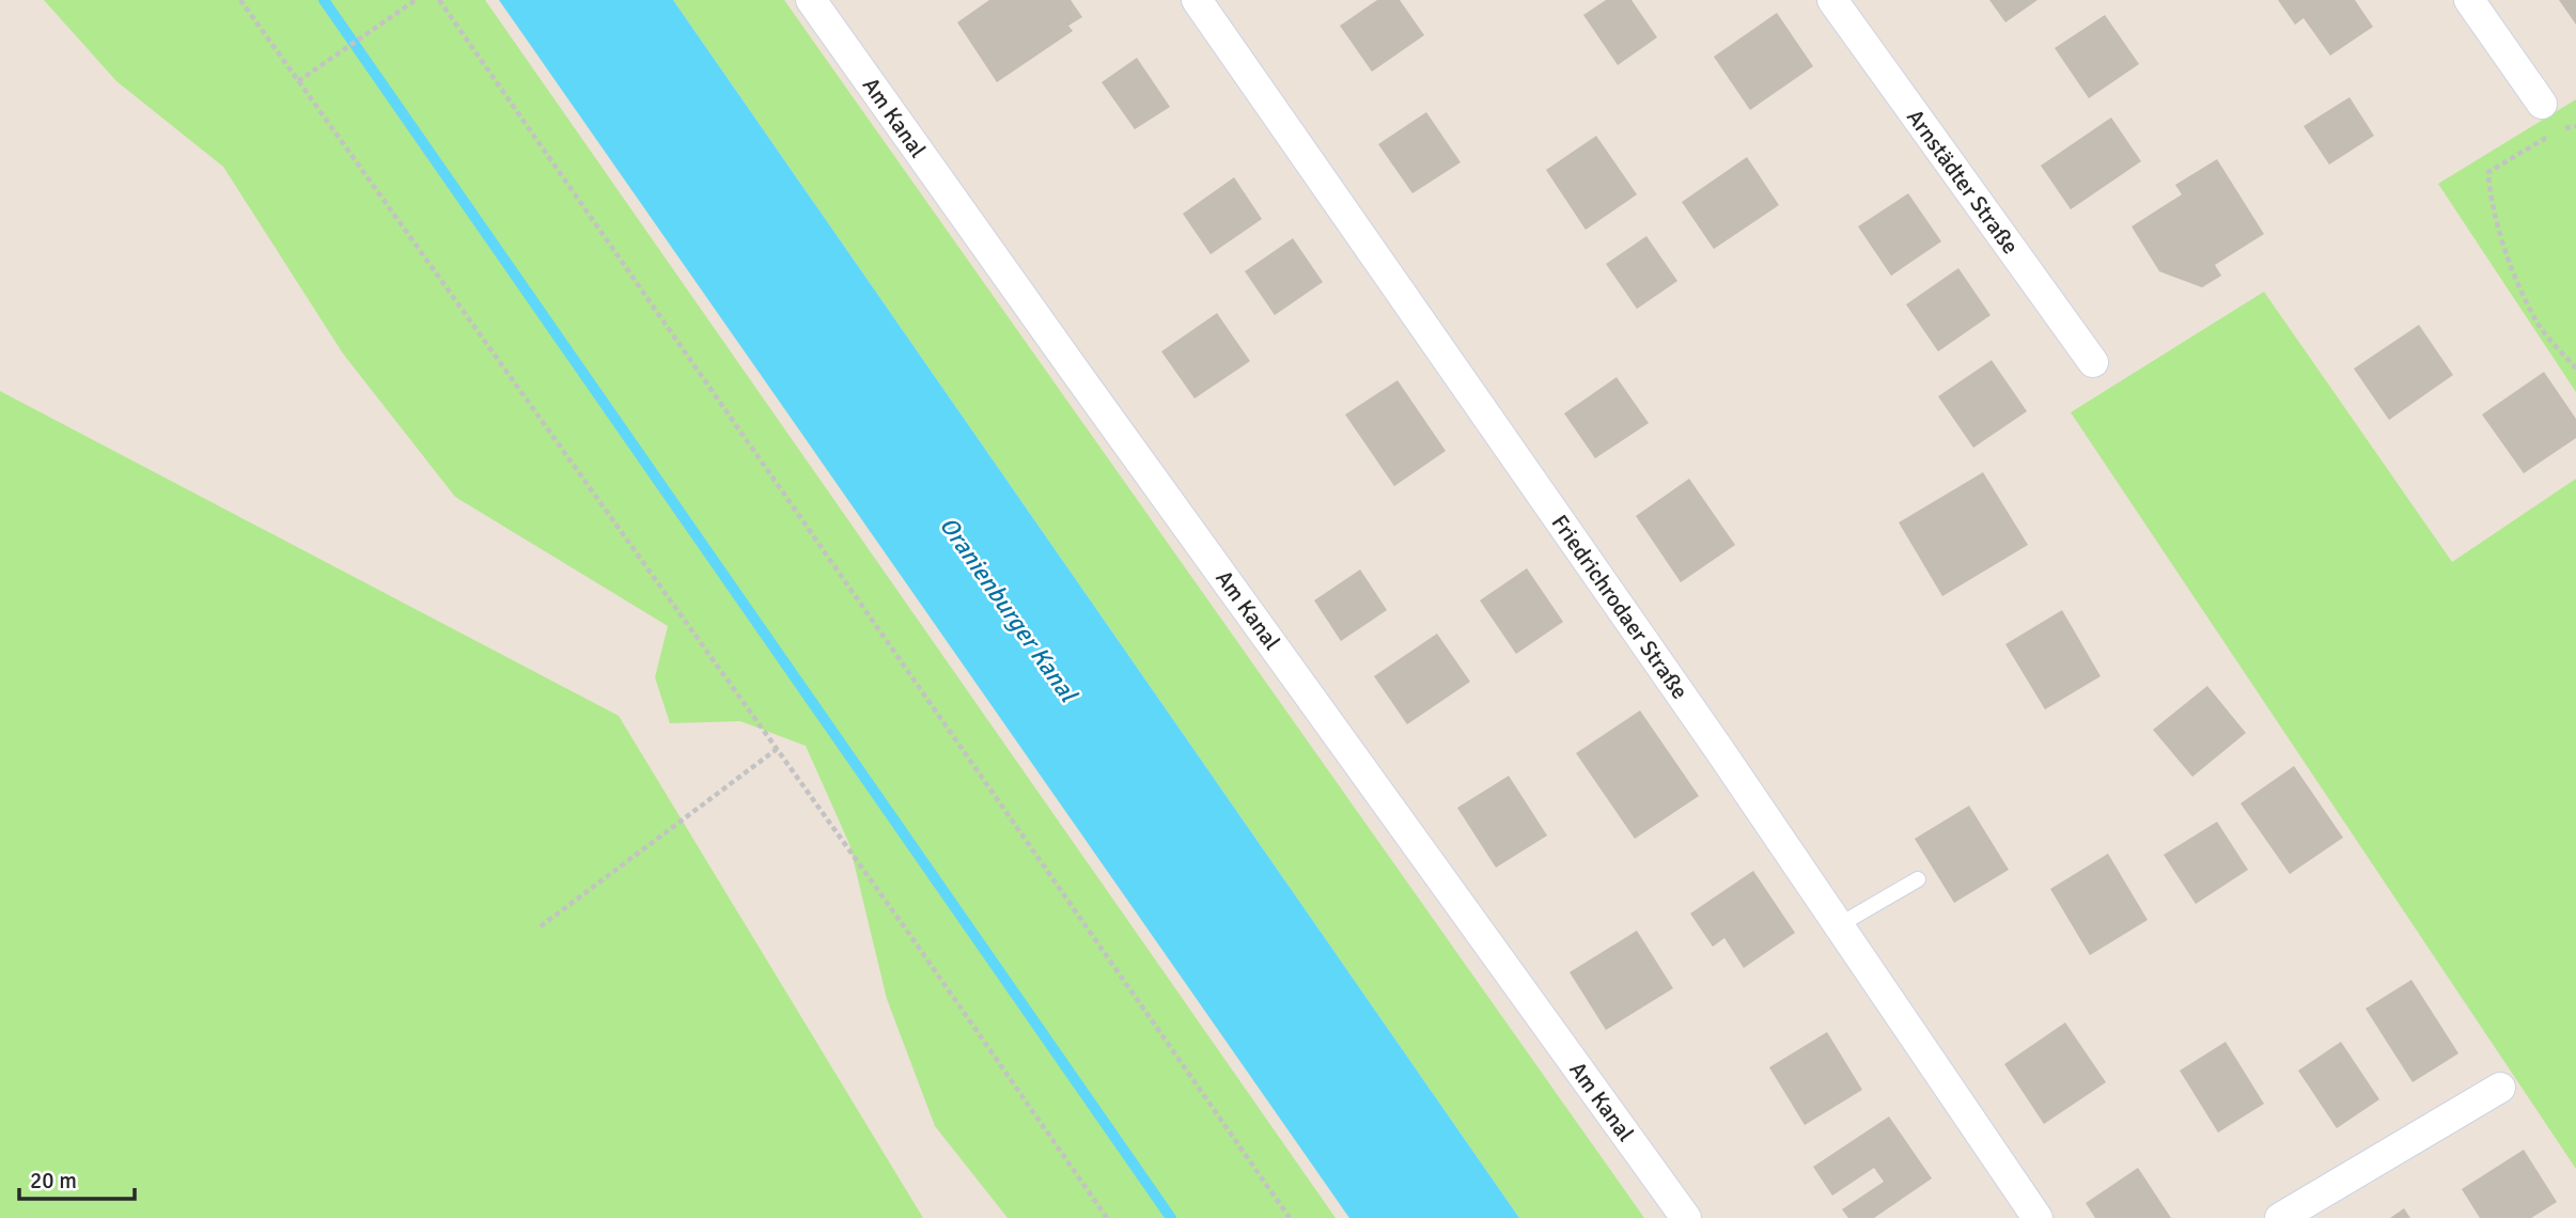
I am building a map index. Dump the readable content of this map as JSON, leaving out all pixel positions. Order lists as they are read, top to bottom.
{
  "streets": {
    "street": ["Am Kanal", "Arnstädter Straße", "Friedrichrodaer Straße"]
  },
  "water": ["Oranienburger Kanal"],
  "scale_bar": "20 m"
}
